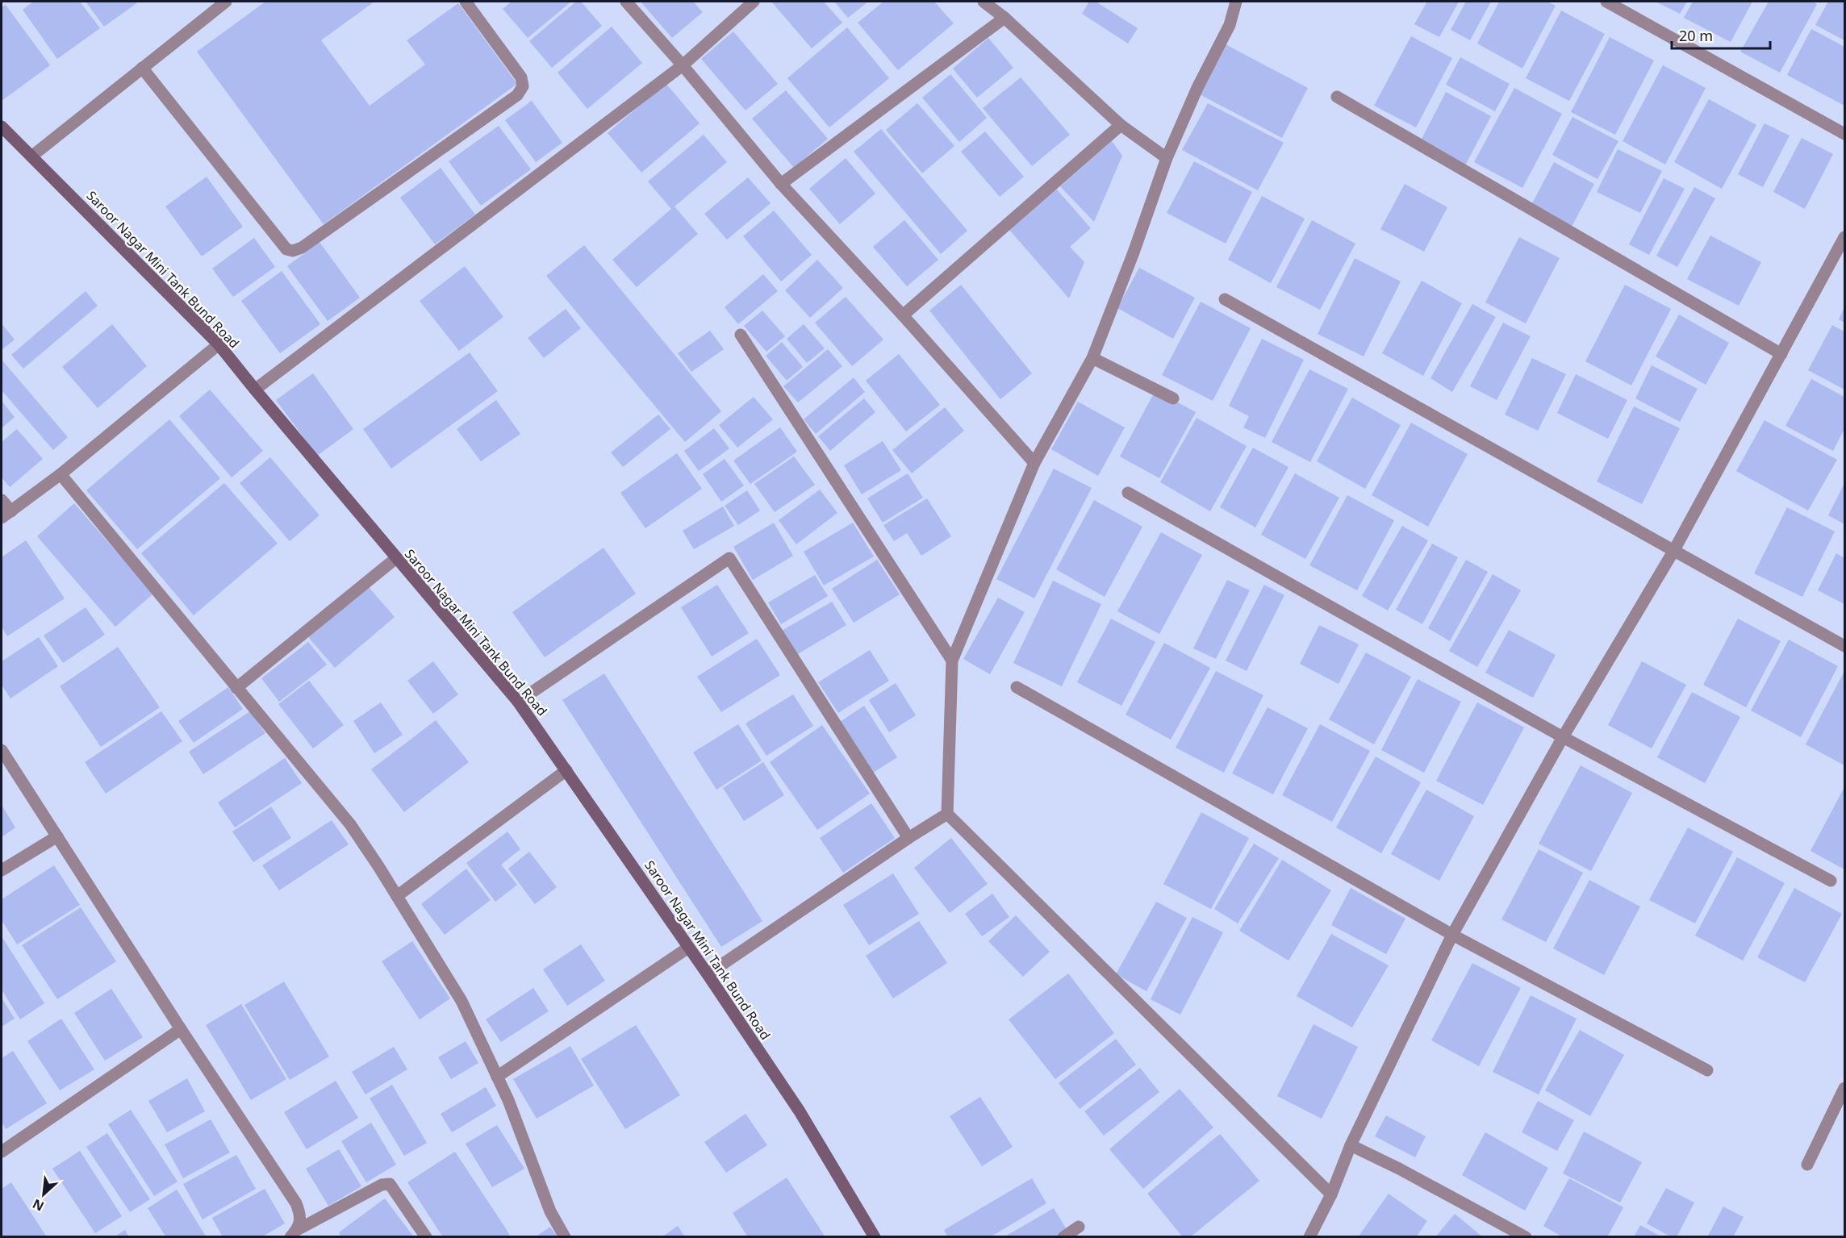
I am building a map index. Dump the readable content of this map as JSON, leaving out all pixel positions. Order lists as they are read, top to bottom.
{
  "streets": {
    "main road": ["Saroor Nagar Mini Tank Bund Road"]
  },
  "scale_bar": "20 m",
  "north": "bottom left"
}
